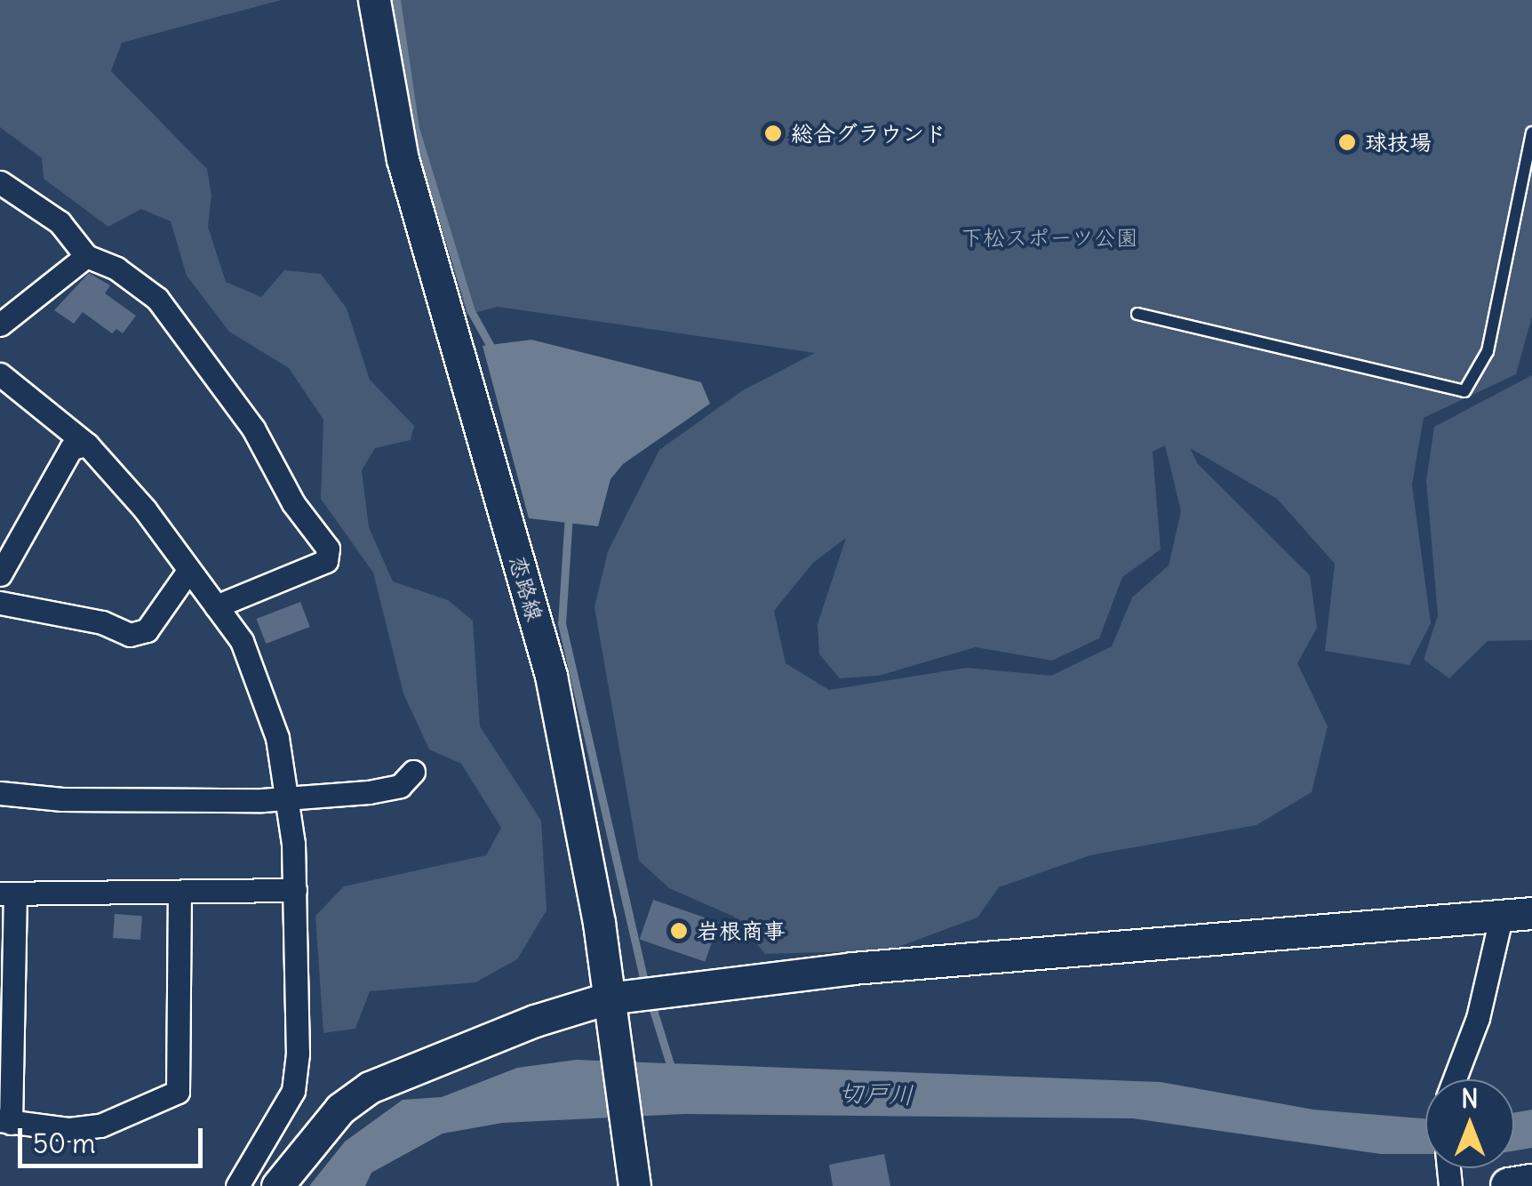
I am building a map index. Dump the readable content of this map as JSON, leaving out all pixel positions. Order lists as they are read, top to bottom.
{
  "streets": {
    "street": ["恋路線"]
  },
  "water": ["切戸川"],
  "parks": ["下松スポーツ公園"],
  "places": ["総合グラウンド", "球技場", "岩根商事"],
  "scale_bar": "50 m",
  "north": "top"
}
